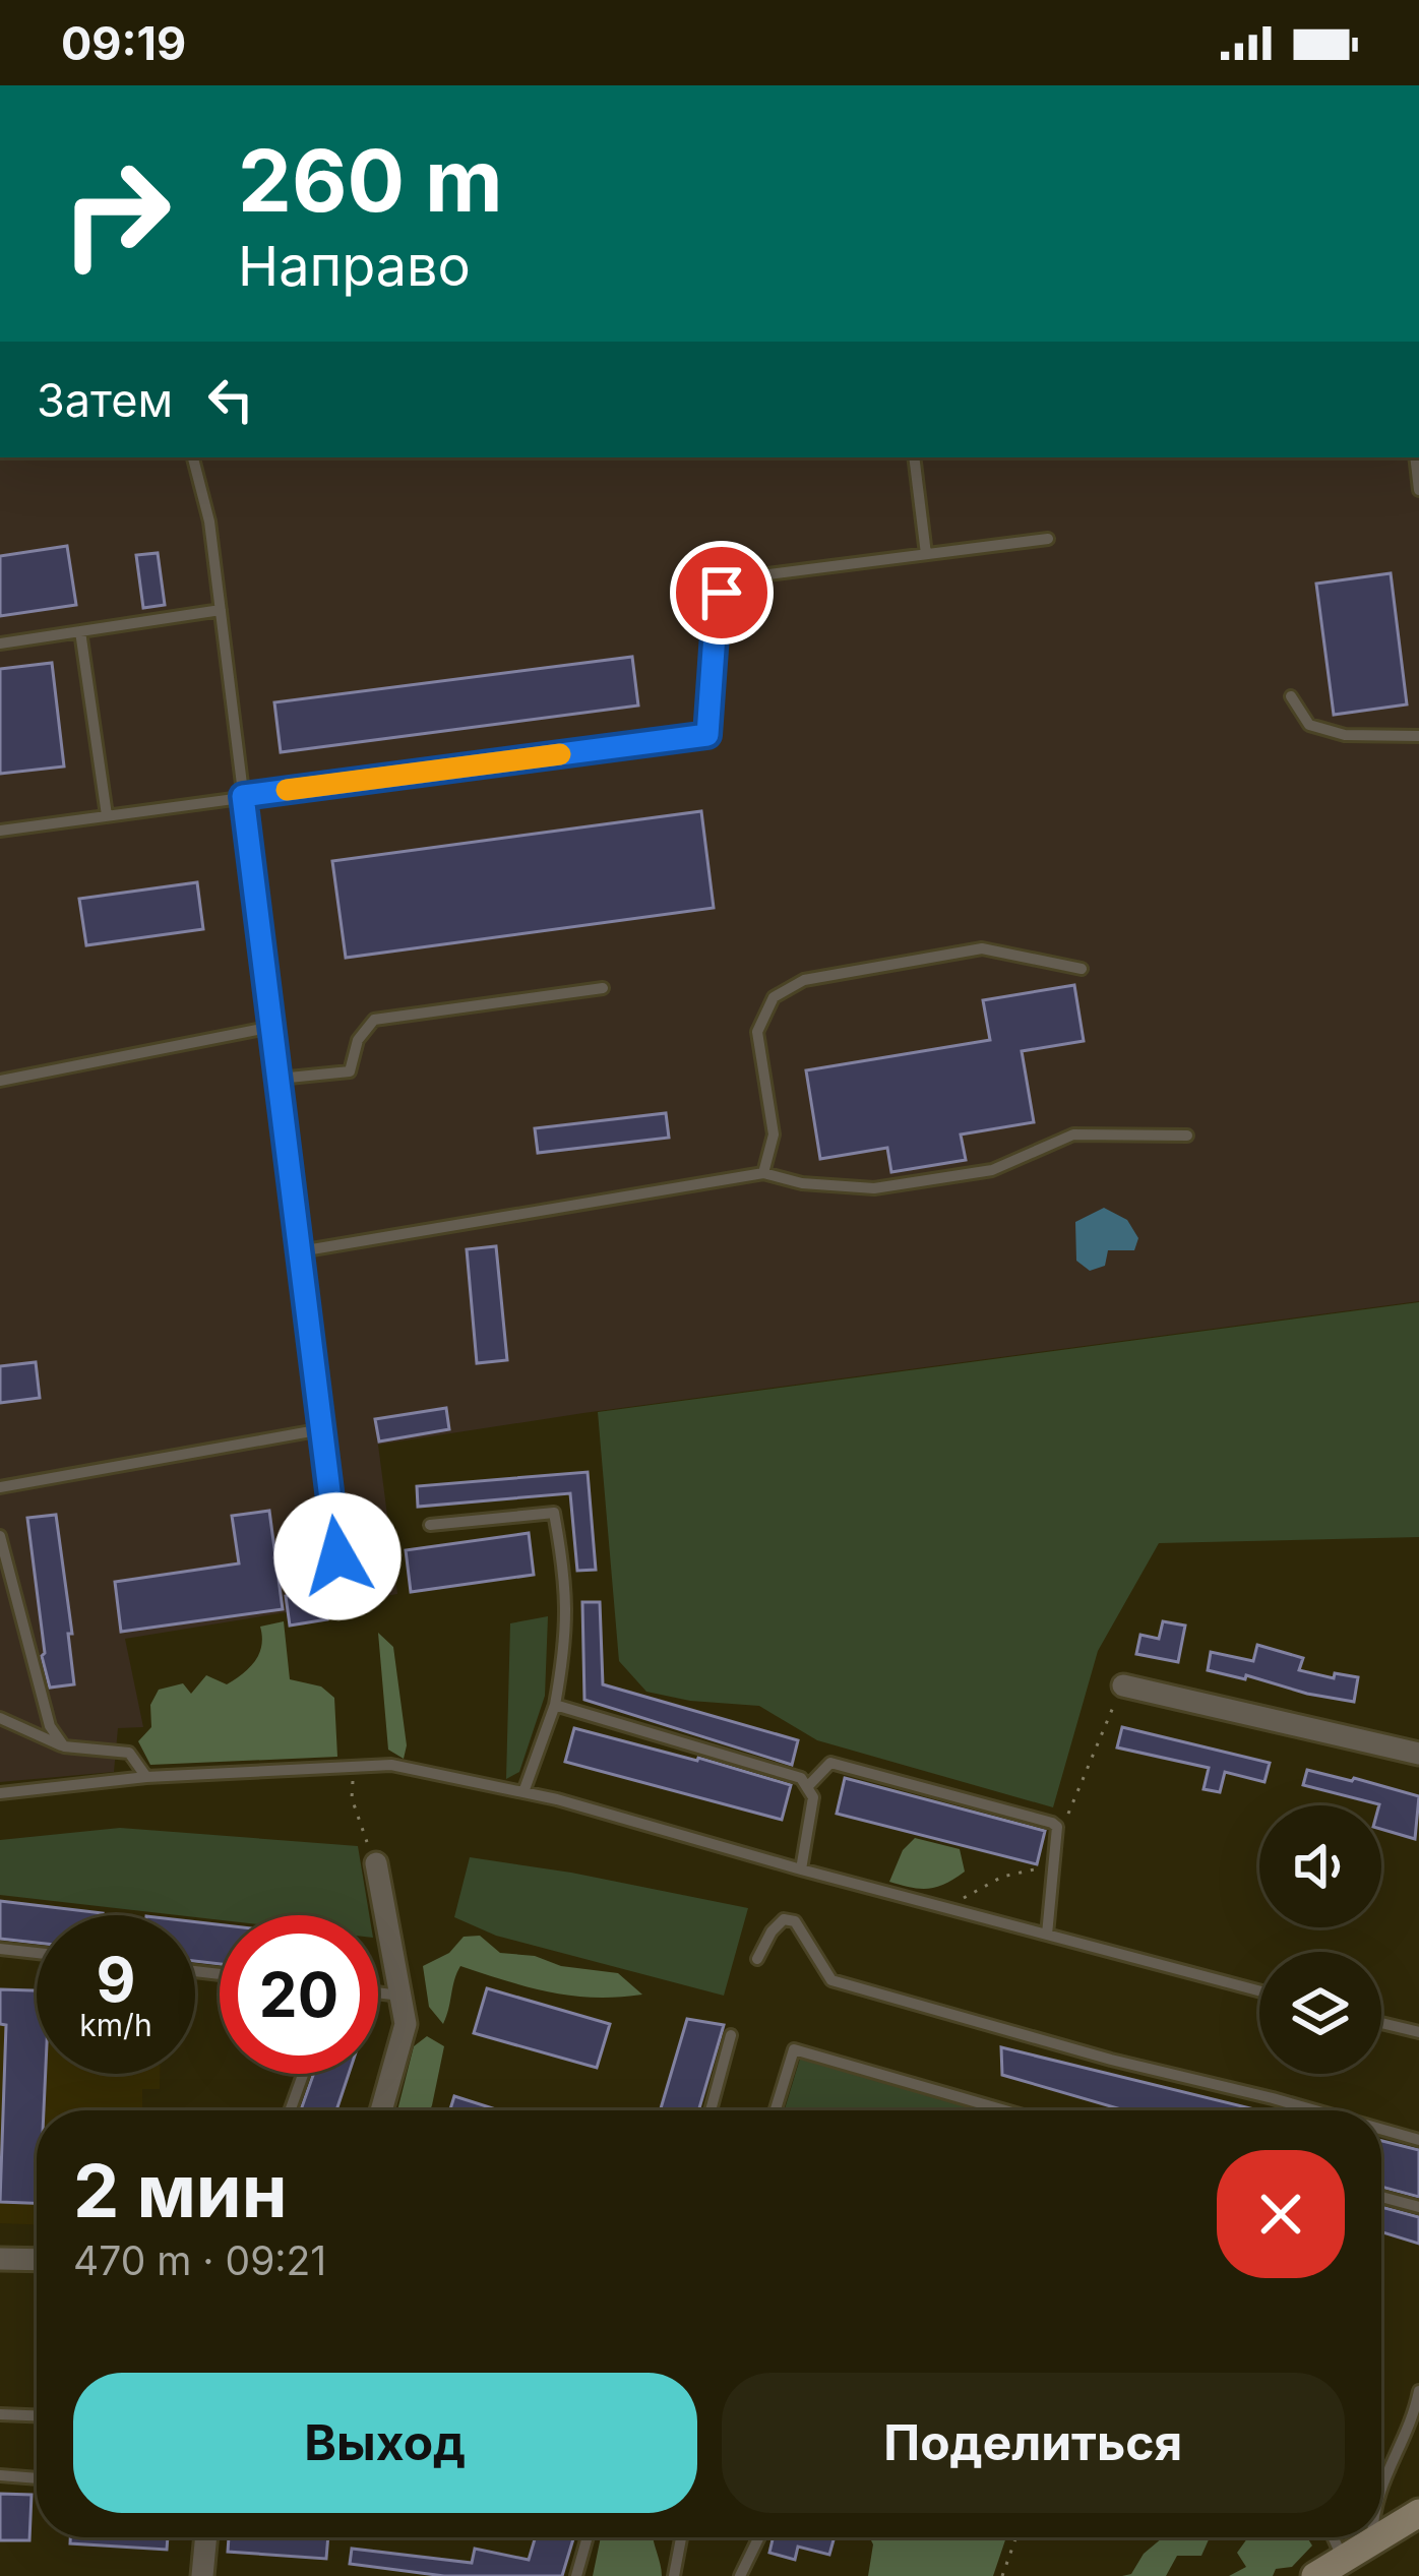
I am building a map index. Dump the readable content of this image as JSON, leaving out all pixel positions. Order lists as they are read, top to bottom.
{
  "page": {
    "status": "09:19",
    "turn": ["260 m", "Направо"],
    "then": "Затем",
    "speed": "9 km/h",
    "limit": "20",
    "heading": ["2 мин", "470 m · 09:21"],
    "buttons": ["Выход", "Поделиться"]
  }
}
